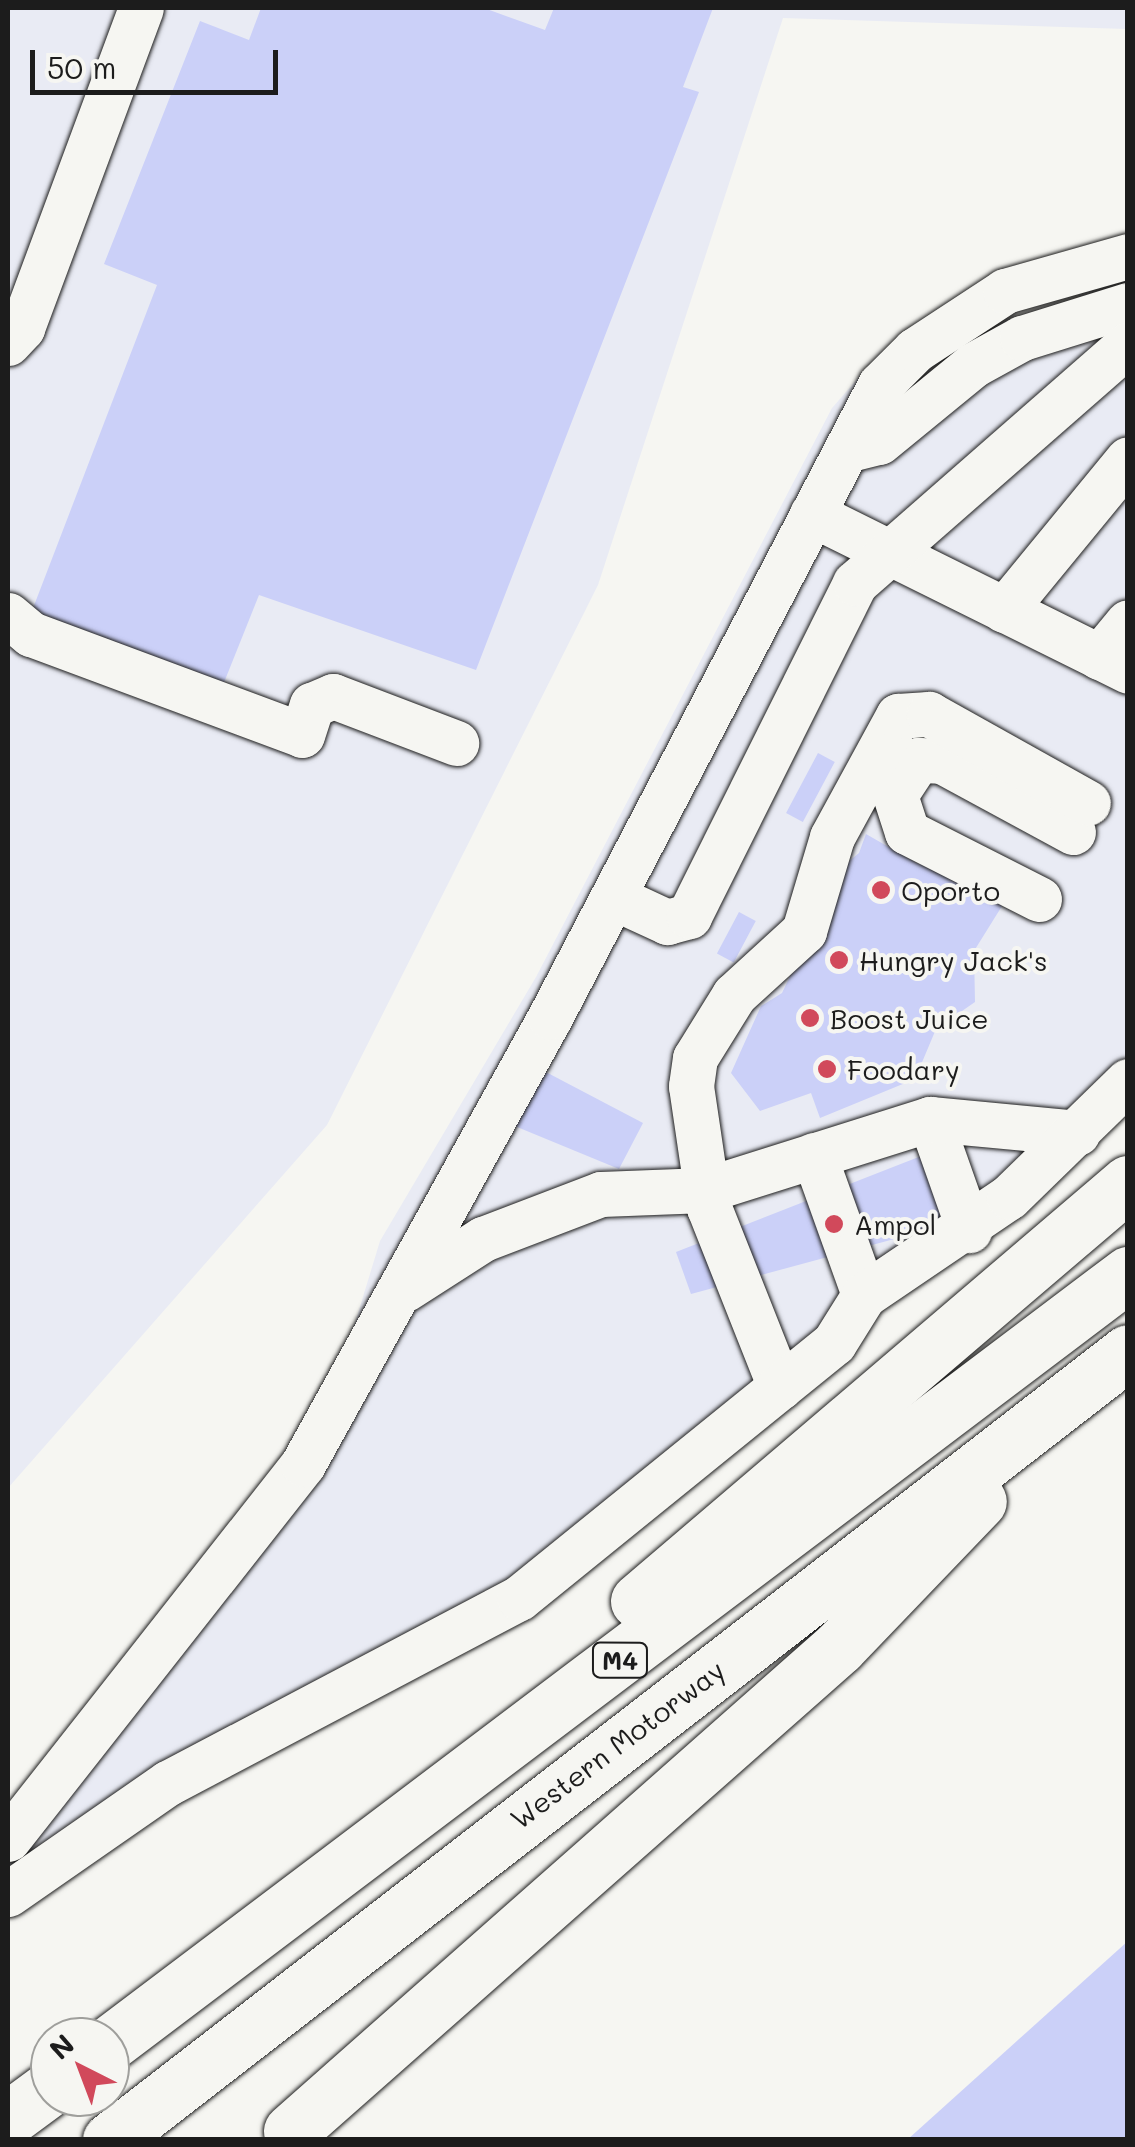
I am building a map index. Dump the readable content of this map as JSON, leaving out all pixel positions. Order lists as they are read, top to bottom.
{
  "streets": {
    "highway": ["M4", "Western Motorway"]
  },
  "places": [
    "Oporto",
    "Hungry Jack's",
    "Boost Juice",
    "Foodary",
    "Ampol"
  ],
  "scale_bar": "50 m",
  "north": "top left"
}
